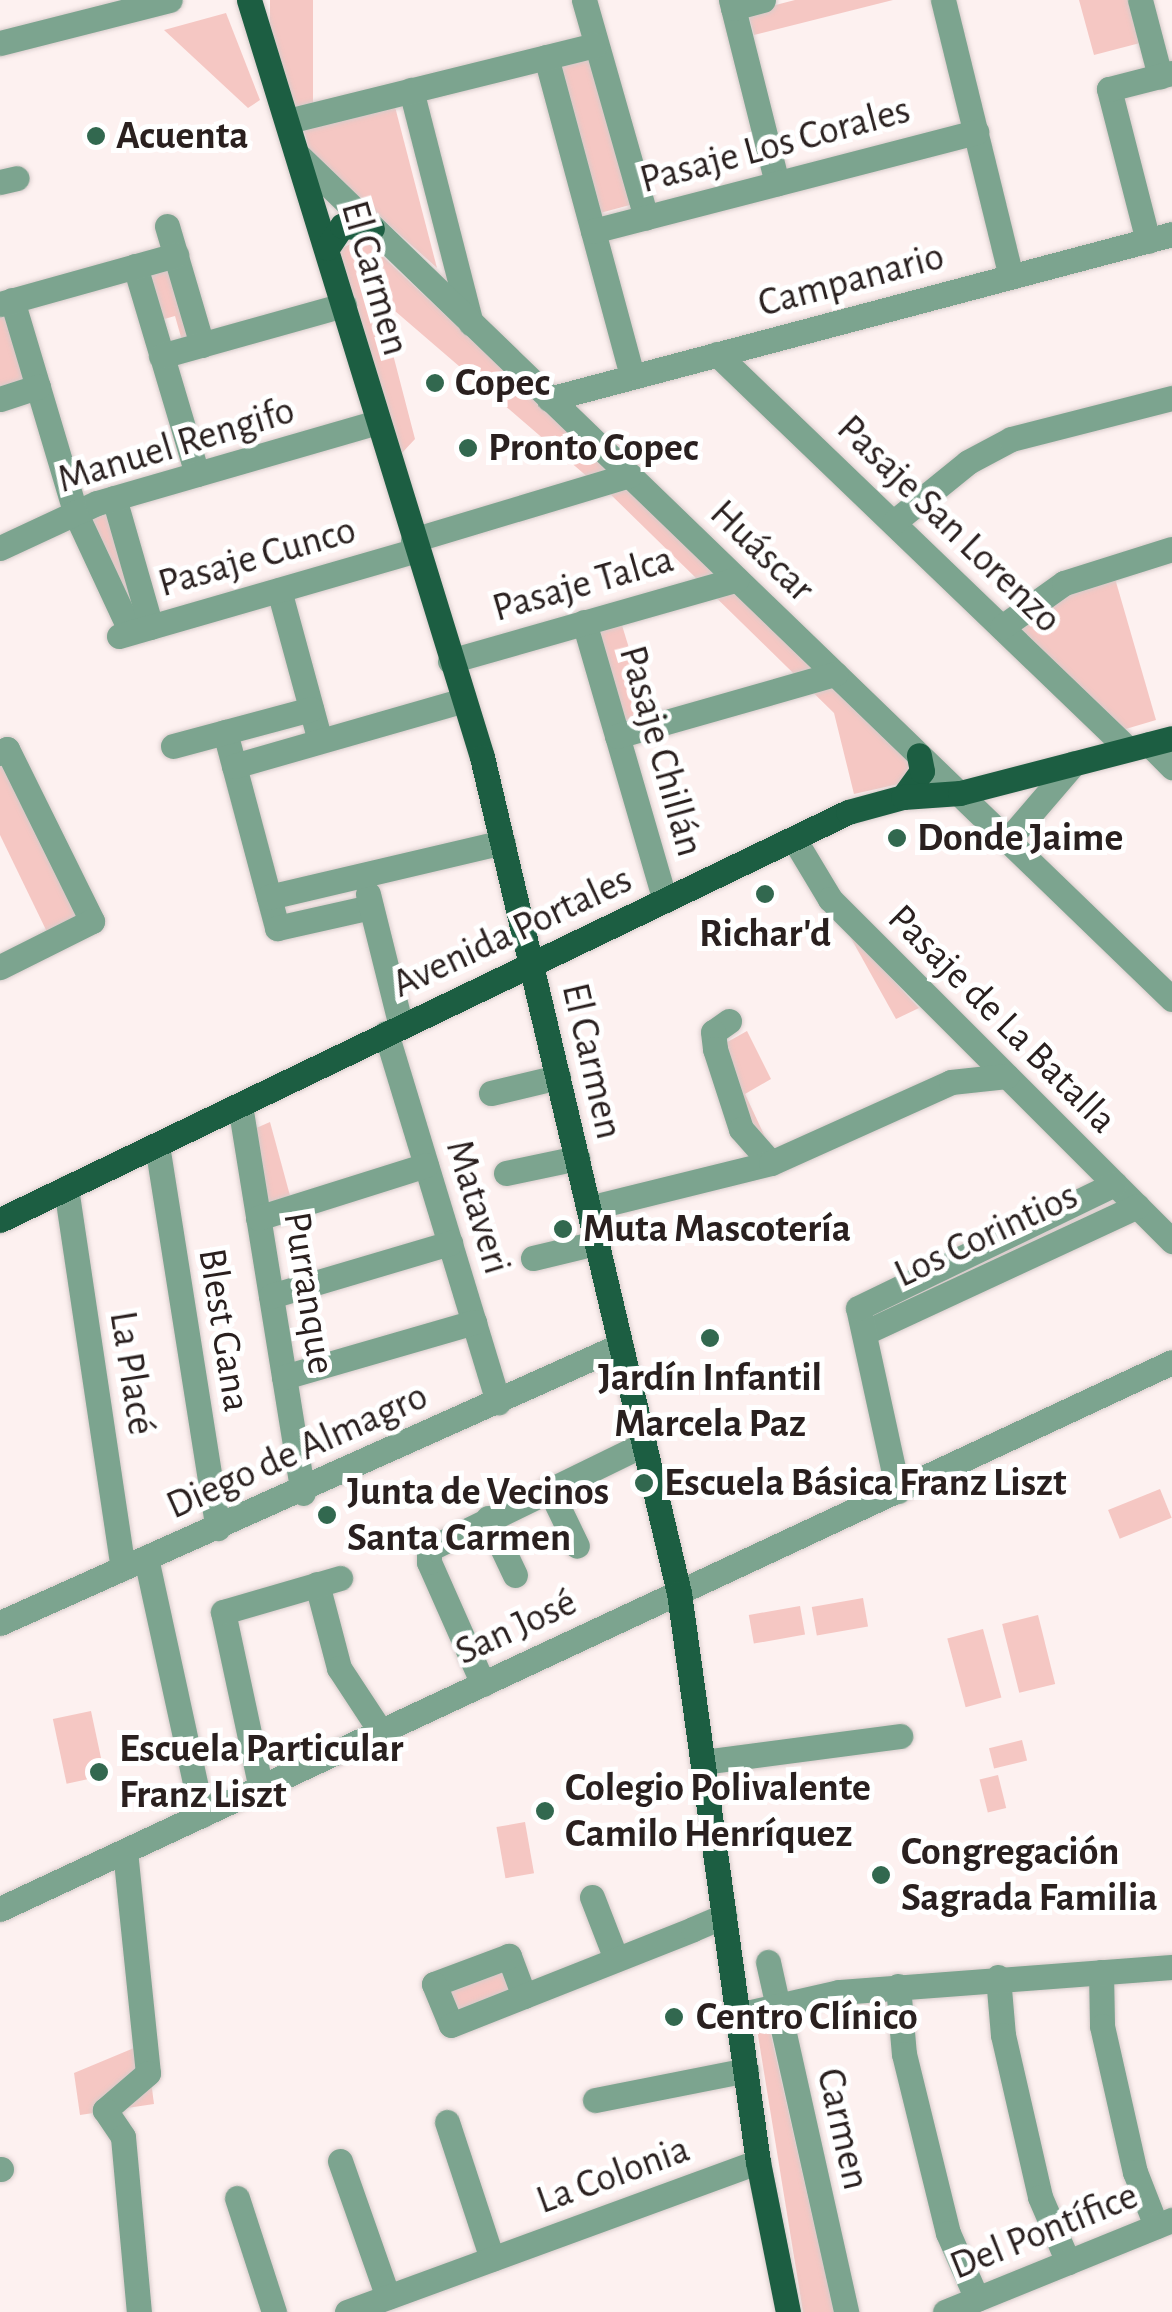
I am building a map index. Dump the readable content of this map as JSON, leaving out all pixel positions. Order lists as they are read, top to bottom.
{
  "streets": {
    "main road": ["El Carmen", "Avenida Portales"],
    "street": [
      "Pasaje Los Corales",
      "Campanario",
      "Manuel Rengifo",
      "Pasaje San Lorenzo",
      "Huáscar",
      "Pasaje Cunco",
      "Pasaje Talca",
      "Pasaje Chillán",
      "Pasaje de La Batalla",
      "Mataveri",
      "Los Corintios",
      "Purranque",
      "Blest Gana",
      "La Placé",
      "Diego de Almagro",
      "San José",
      "Carmen",
      "La Colonia",
      "Del Pontífice"
    ]
  },
  "crossings": [
    ["El Carmen", "Manuel Rengifo"],
    ["El Carmen", "Huáscar"],
    ["El Carmen", "Pasaje Cunco"],
    ["El Carmen", "Pasaje Talca"],
    ["El Carmen", "Avenida Portales"],
    ["El Carmen", "Diego de Almagro"],
    ["El Carmen", "San José"],
    ["El Carmen", "La Colonia"],
    ["Campanario", "Pasaje San Lorenzo"],
    ["Campanario", "Huáscar"],
    ["Pasaje San Lorenzo", "Avenida Portales"],
    ["Huáscar", "Pasaje Cunco"],
    ["Huáscar", "Pasaje Talca"],
    ["Huáscar", "Avenida Portales"],
    ["Pasaje Talca", "Pasaje Chillán"],
    ["Pasaje Chillán", "Avenida Portales"],
    ["Avenida Portales", "Pasaje de La Batalla"],
    ["Avenida Portales", "Mataveri"],
    ["Avenida Portales", "Purranque"],
    ["Avenida Portales", "Blest Gana"],
    ["Avenida Portales", "La Placé"],
    ["Pasaje de La Batalla", "Los Corintios"],
    ["Mataveri", "Diego de Almagro"],
    ["Los Corintios", "San José"],
    ["Purranque", "Diego de Almagro"],
    ["Blest Gana", "Diego de Almagro"],
    ["La Placé", "Diego de Almagro"],
    ["La Placé", "San José"]
  ],
  "places": [
    "Acuenta",
    "Copec",
    "Pronto Copec",
    "Donde Jaime",
    "Richar'd",
    "Muta Mascotería",
    "Jardín Infantil Marcela Paz",
    "Escuela Básica Franz Liszt",
    "Junta de Vecinos Santa Carmen",
    "Escuela Particular Franz Liszt",
    "Colegio Polivalente Camilo Henríquez",
    "Congregación Sagrada Familia",
    "Centro Clínico"
  ]
}
